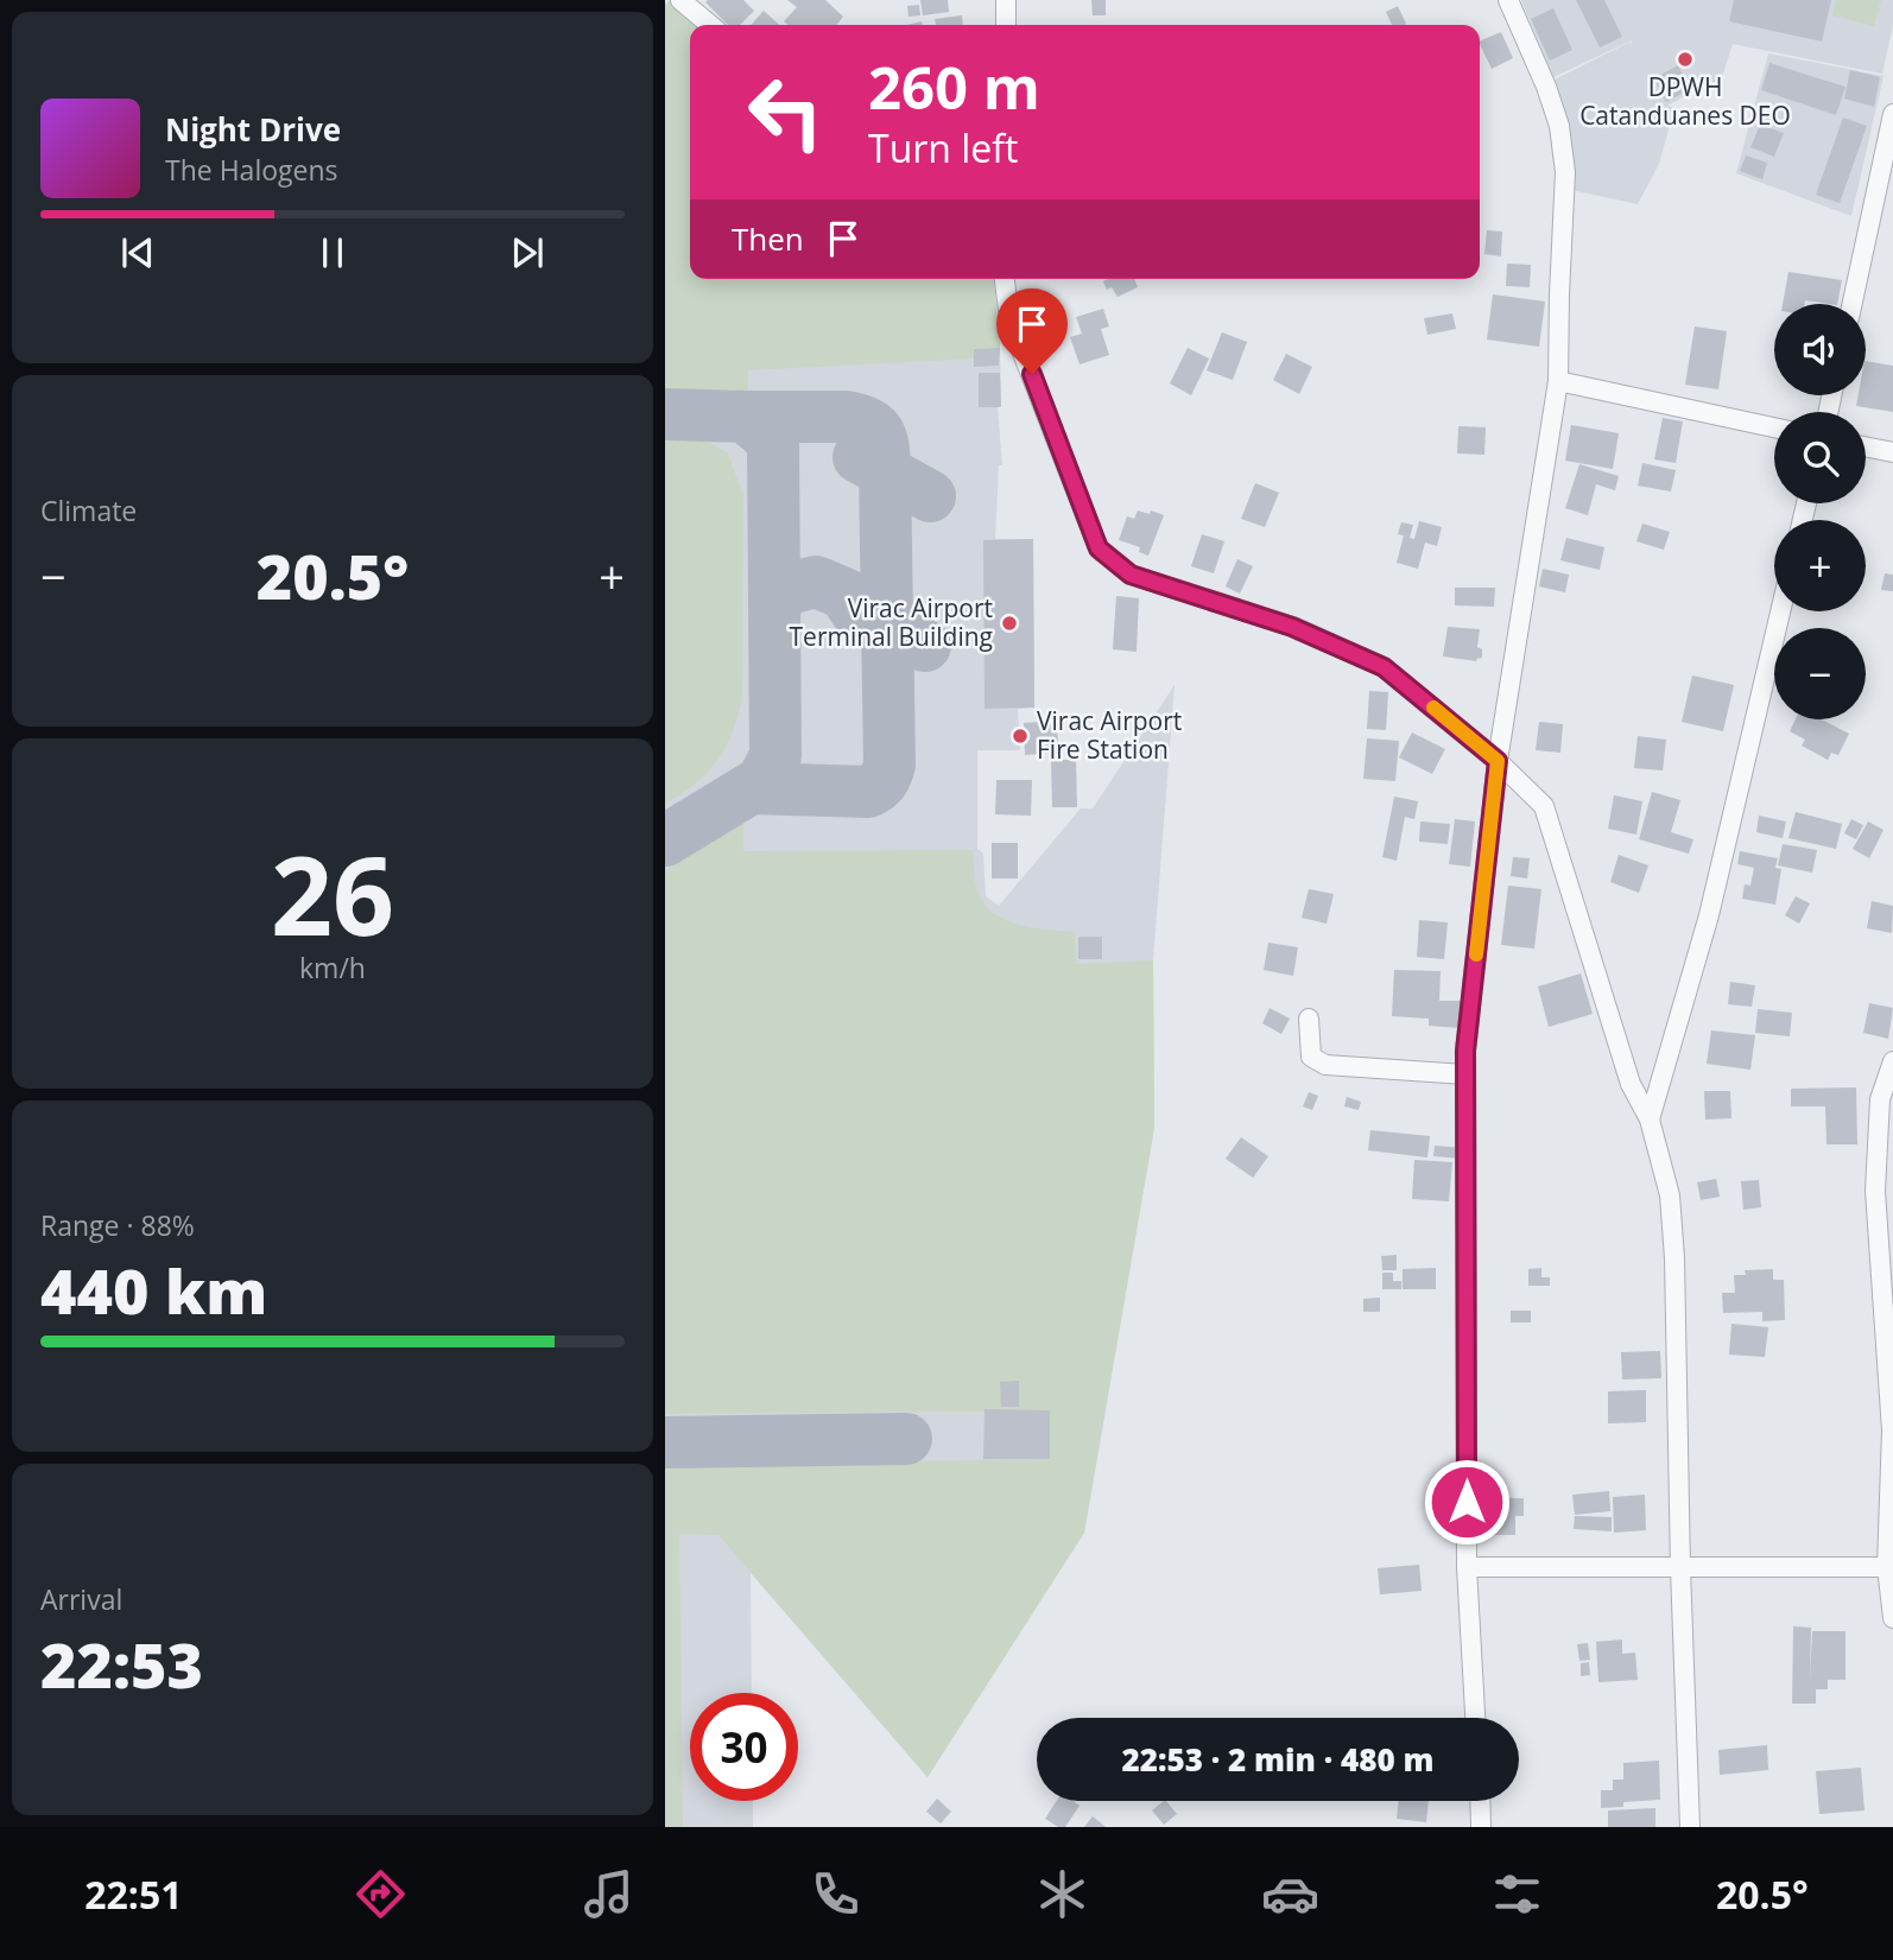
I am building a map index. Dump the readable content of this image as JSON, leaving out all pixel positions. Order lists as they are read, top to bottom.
{
  "places": ["DPWH Catanduanes DEO", "Virac Airport Terminal Building", "Virac Airport Fire Station"],
  "page": {
    "turn": ["260 m", "Turn left"],
    "song": ["Night Drive", "The Halogens"],
    "then": "Then",
    "map_buttons": ["+", "−"],
    "tile": [
      "Climate",
      ["26", "km/h"],
      ["Range · 88%", "440 km"],
      ["Arrival", "22:53"]
    ],
    "heat": ["−", "20.5°", "+"],
    "limit": "30",
    "trip": "22:53 · 2 min · 480 m",
    "tabs": ["22:51", "20.5°"]
  }
}
